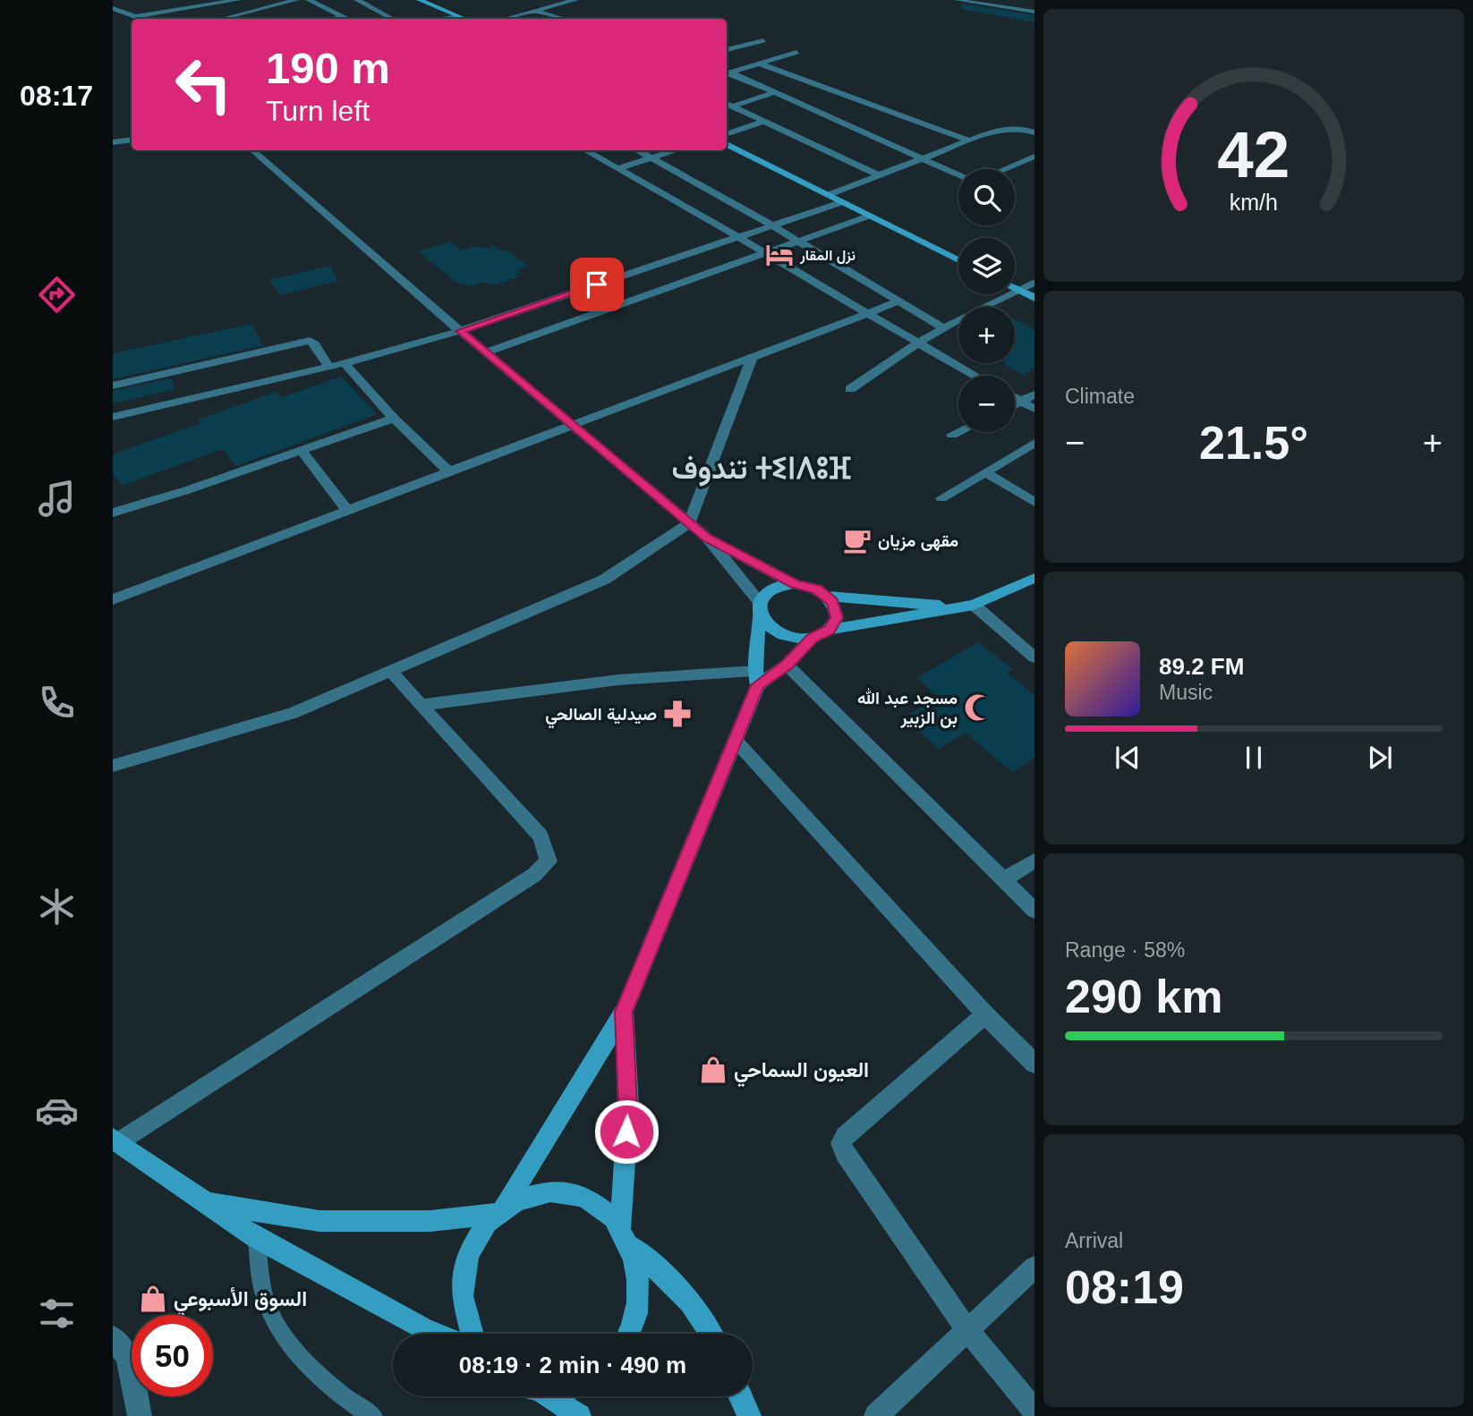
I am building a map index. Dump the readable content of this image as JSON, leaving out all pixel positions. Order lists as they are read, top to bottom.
{
  "districts": ["تندوف ⵜⵉⵏⴷⵓⴼ"],
  "places": {
    "hotel": ["نزل المقار"],
    "cafe": ["مقهى مزيان"],
    "mosque": ["مسجد عبد الله بن الزبير"],
    "pharmacy": ["صيدلية الصالحي"],
    "shop": ["العيون السماحي", "السوق الأسبوعي"]
  },
  "page": {
    "tabs": "08:17",
    "turn": ["190 m", "Turn left"],
    "map_buttons": ["+", "−"],
    "tile": [
      "Climate",
      ["Range · 58%", "290 km"],
      ["Arrival", "08:19"]
    ],
    "heat": ["−", "21.5°", "+"],
    "song": ["89.2 FM", "Music"],
    "limit": "50",
    "trip": "08:19 · 2 min · 490 m",
    "gauge": ["42", "km/h"]
  }
}
